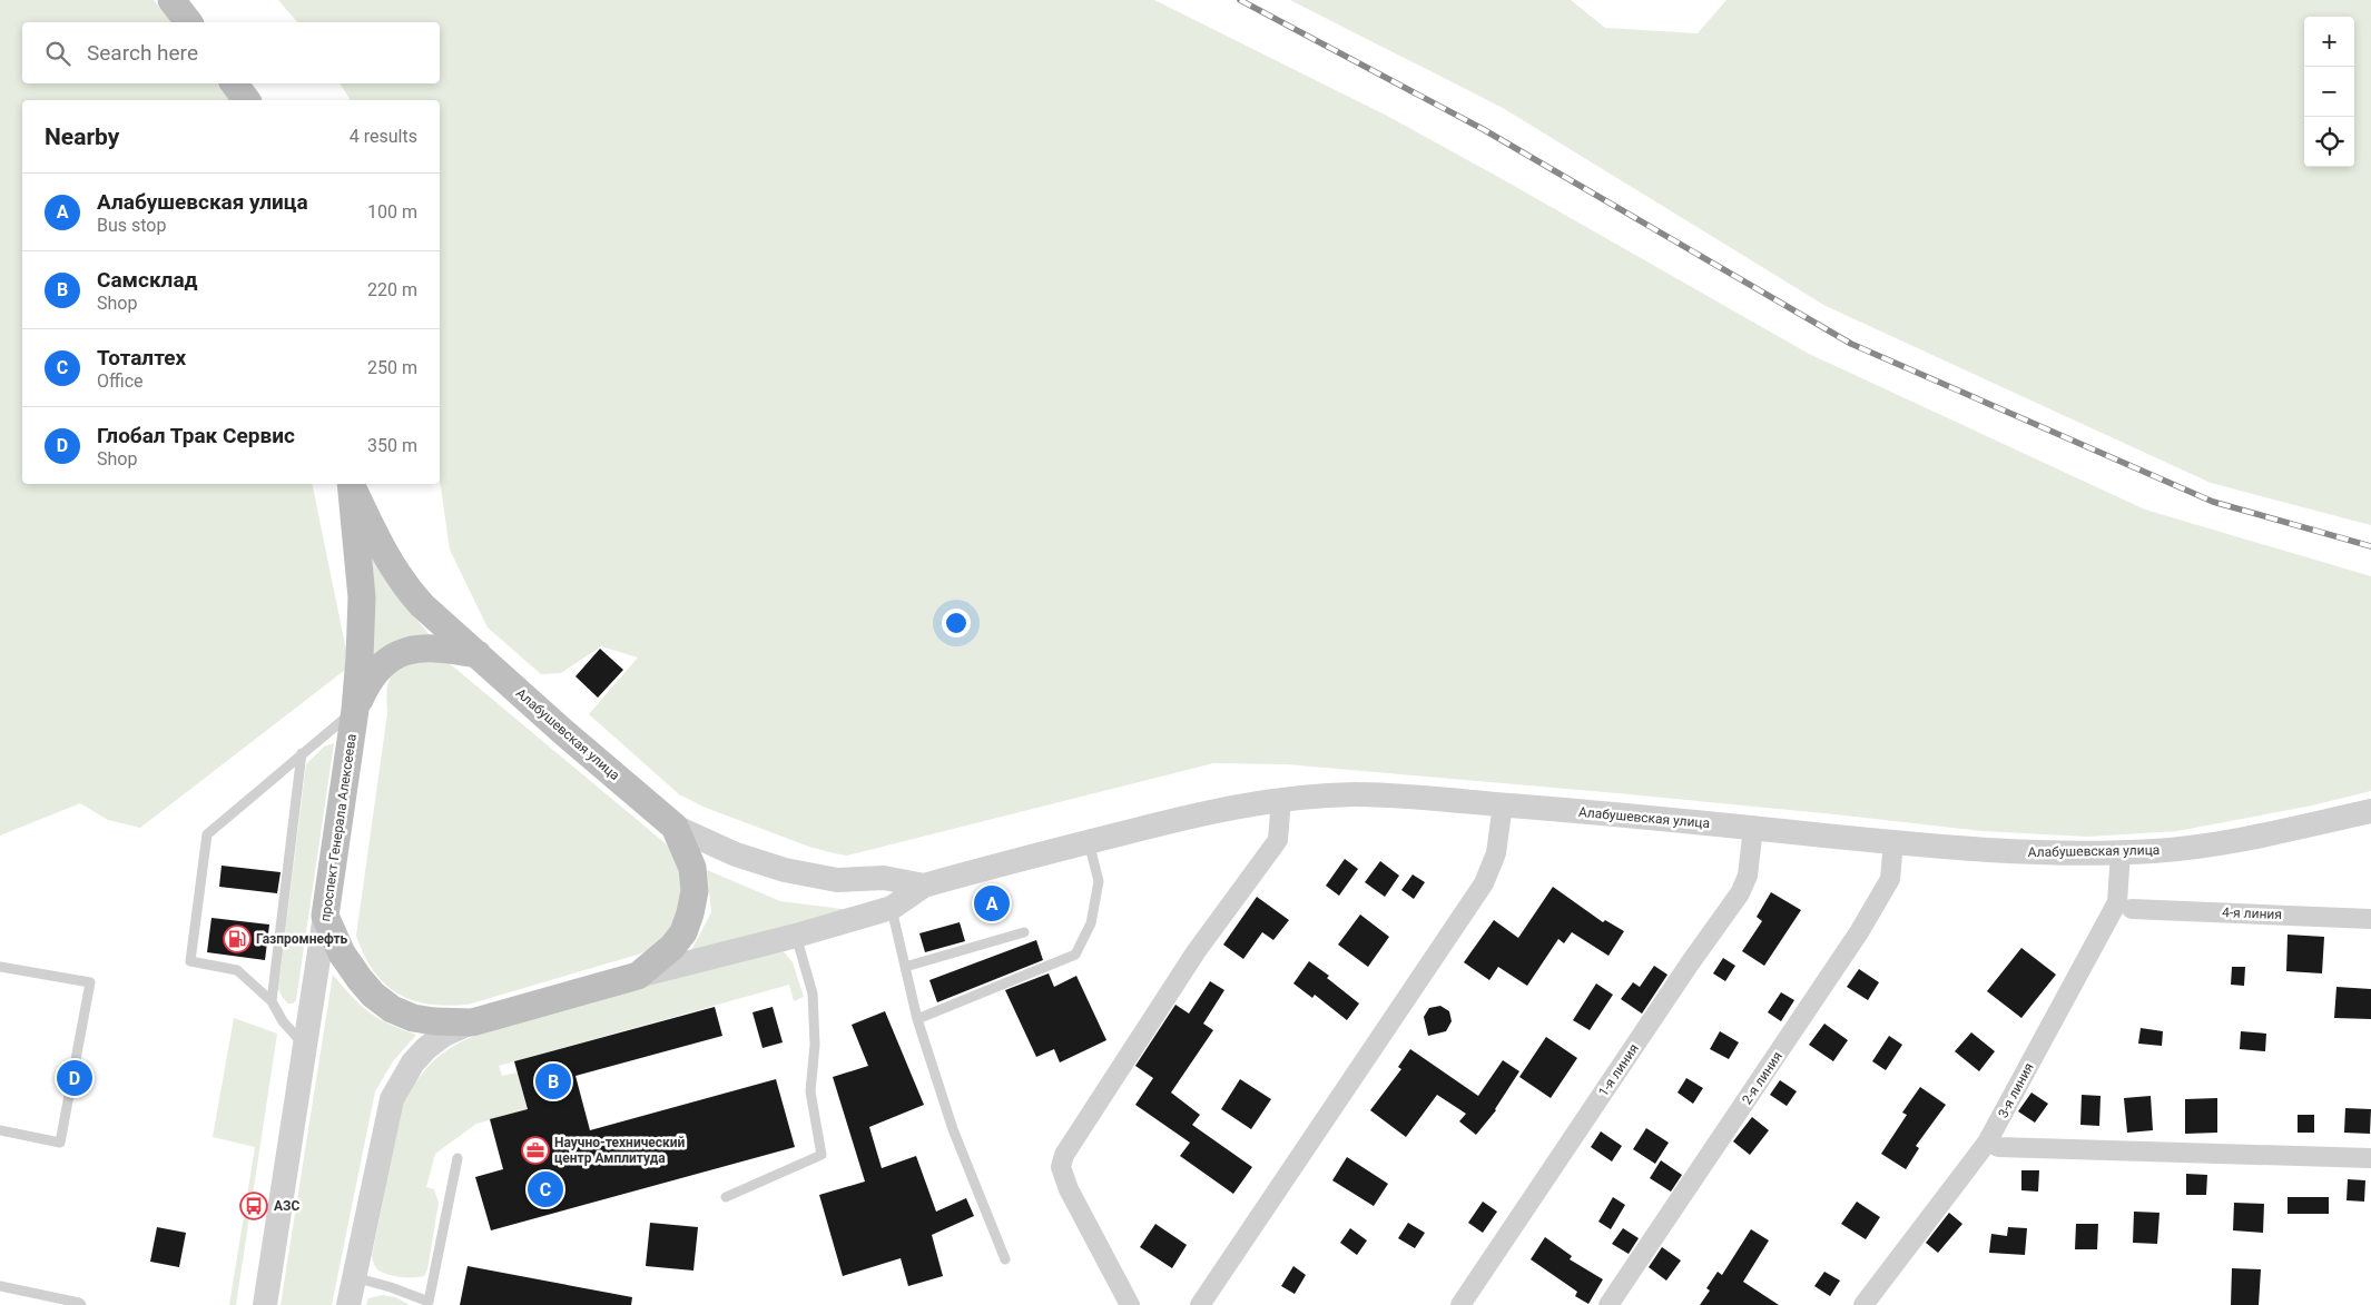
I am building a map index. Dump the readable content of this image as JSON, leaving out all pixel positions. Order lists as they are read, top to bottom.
{
  "streets": {
    "main road": ["Алабушевская улица", "проспект Генерала Алексеева"],
    "street": [
      "4-я линия",
      "1-я линия",
      "2-я линия",
      "3-я линия"
    ]
  },
  "crossings": [
    ["Алабушевская улица", "1-я линия"],
    ["Алабушевская улица", "2-я линия"],
    ["Алабушевская улица", "3-я линия"]
  ],
  "places": {
    "fuel station": ["Газпромнефть"],
    "office": ["Научно-технический центр Амплитуда"],
    "bus stop": ["АЗС"]
  },
  "page": {
    "map_buttons": ["+", "−"],
    "search": "Search here",
    "heading": ["Nearby", "4 results"],
    "list": [
      {
        "mark": "A",
        "name": "Алабушевская улица",
        "note": "Bus stop",
        "value": "100 m"
      },
      {
        "mark": "B",
        "name": "Самсклад",
        "note": "Shop",
        "value": "220 m"
      },
      {
        "mark": "C",
        "name": "Тоталтех",
        "note": "Office",
        "value": "250 m"
      },
      {
        "mark": "D",
        "name": "Глобал Трак Сервис",
        "note": "Shop",
        "value": "350 m"
      }
    ],
    "pins": [
      "A",
      "D",
      "B",
      "C"
    ]
  }
}
